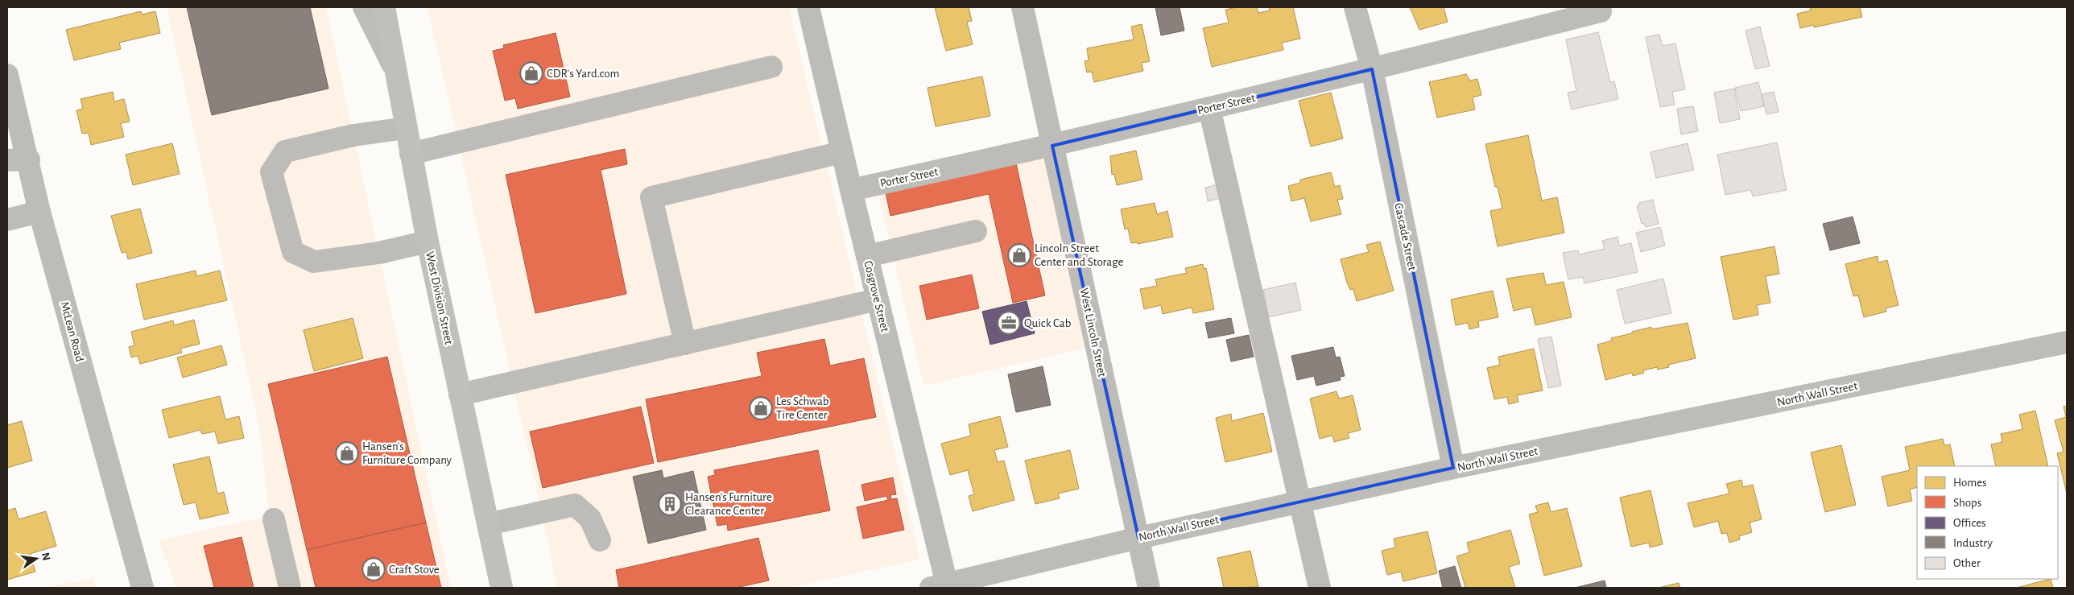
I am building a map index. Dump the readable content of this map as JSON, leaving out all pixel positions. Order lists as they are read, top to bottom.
{
  "streets": {
    "main road": ["West Division Street"],
    "street": [
      "Porter Street",
      "Cascade Street",
      "Cosgrove Street",
      "McLean Road",
      "West Lincoln Street",
      "North Wall Street"
    ]
  },
  "crossings": [
    ["Porter Street", "Cascade Street"],
    ["Porter Street", "Cosgrove Street"],
    ["Porter Street", "West Lincoln Street"],
    ["Cascade Street", "North Wall Street"],
    ["Cosgrove Street", "North Wall Street"],
    ["West Lincoln Street", "North Wall Street"]
  ],
  "places": {
    "shop": [
      "CDR's Yard.com",
      "Lincoln Street Center and Storage",
      "Les Schwab Tire Center",
      "Hansen's Furniture Company",
      "Craft Stove"
    ],
    "office": ["Quick Cab"],
    "building": ["Hansen's Furniture Clearance Center"]
  },
  "legend": [
    "Homes",
    "Shops",
    "Offices",
    "Industry",
    "Other"
  ],
  "north": "right"
}
